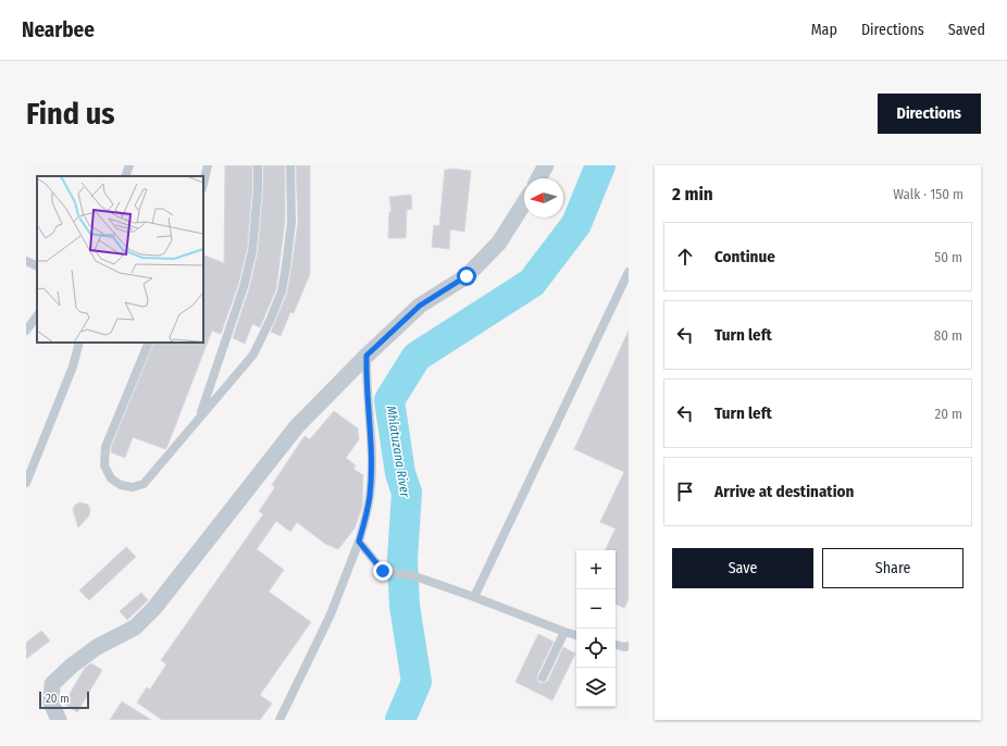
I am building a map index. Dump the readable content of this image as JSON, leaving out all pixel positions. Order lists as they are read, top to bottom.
{
  "water": ["Mhlatuzana River"],
  "scale_bar": "20 m",
  "north": "left",
  "page": {
    "header": "Nearbee",
    "nav": ["Map", "Directions", "Saved"],
    "buttons": [
      "Directions",
      ["Save", "Share"]
    ],
    "title": "Find us",
    "heading": ["2 min", "Walk · 150 m"],
    "list": [
      ["Continue", "50 m"],
      ["Turn left", "80 m"],
      ["Turn left", "20 m"],
      "Arrive at destination"
    ],
    "map_buttons": ["+", "−"],
    "scale": "20 m"
  }
}
